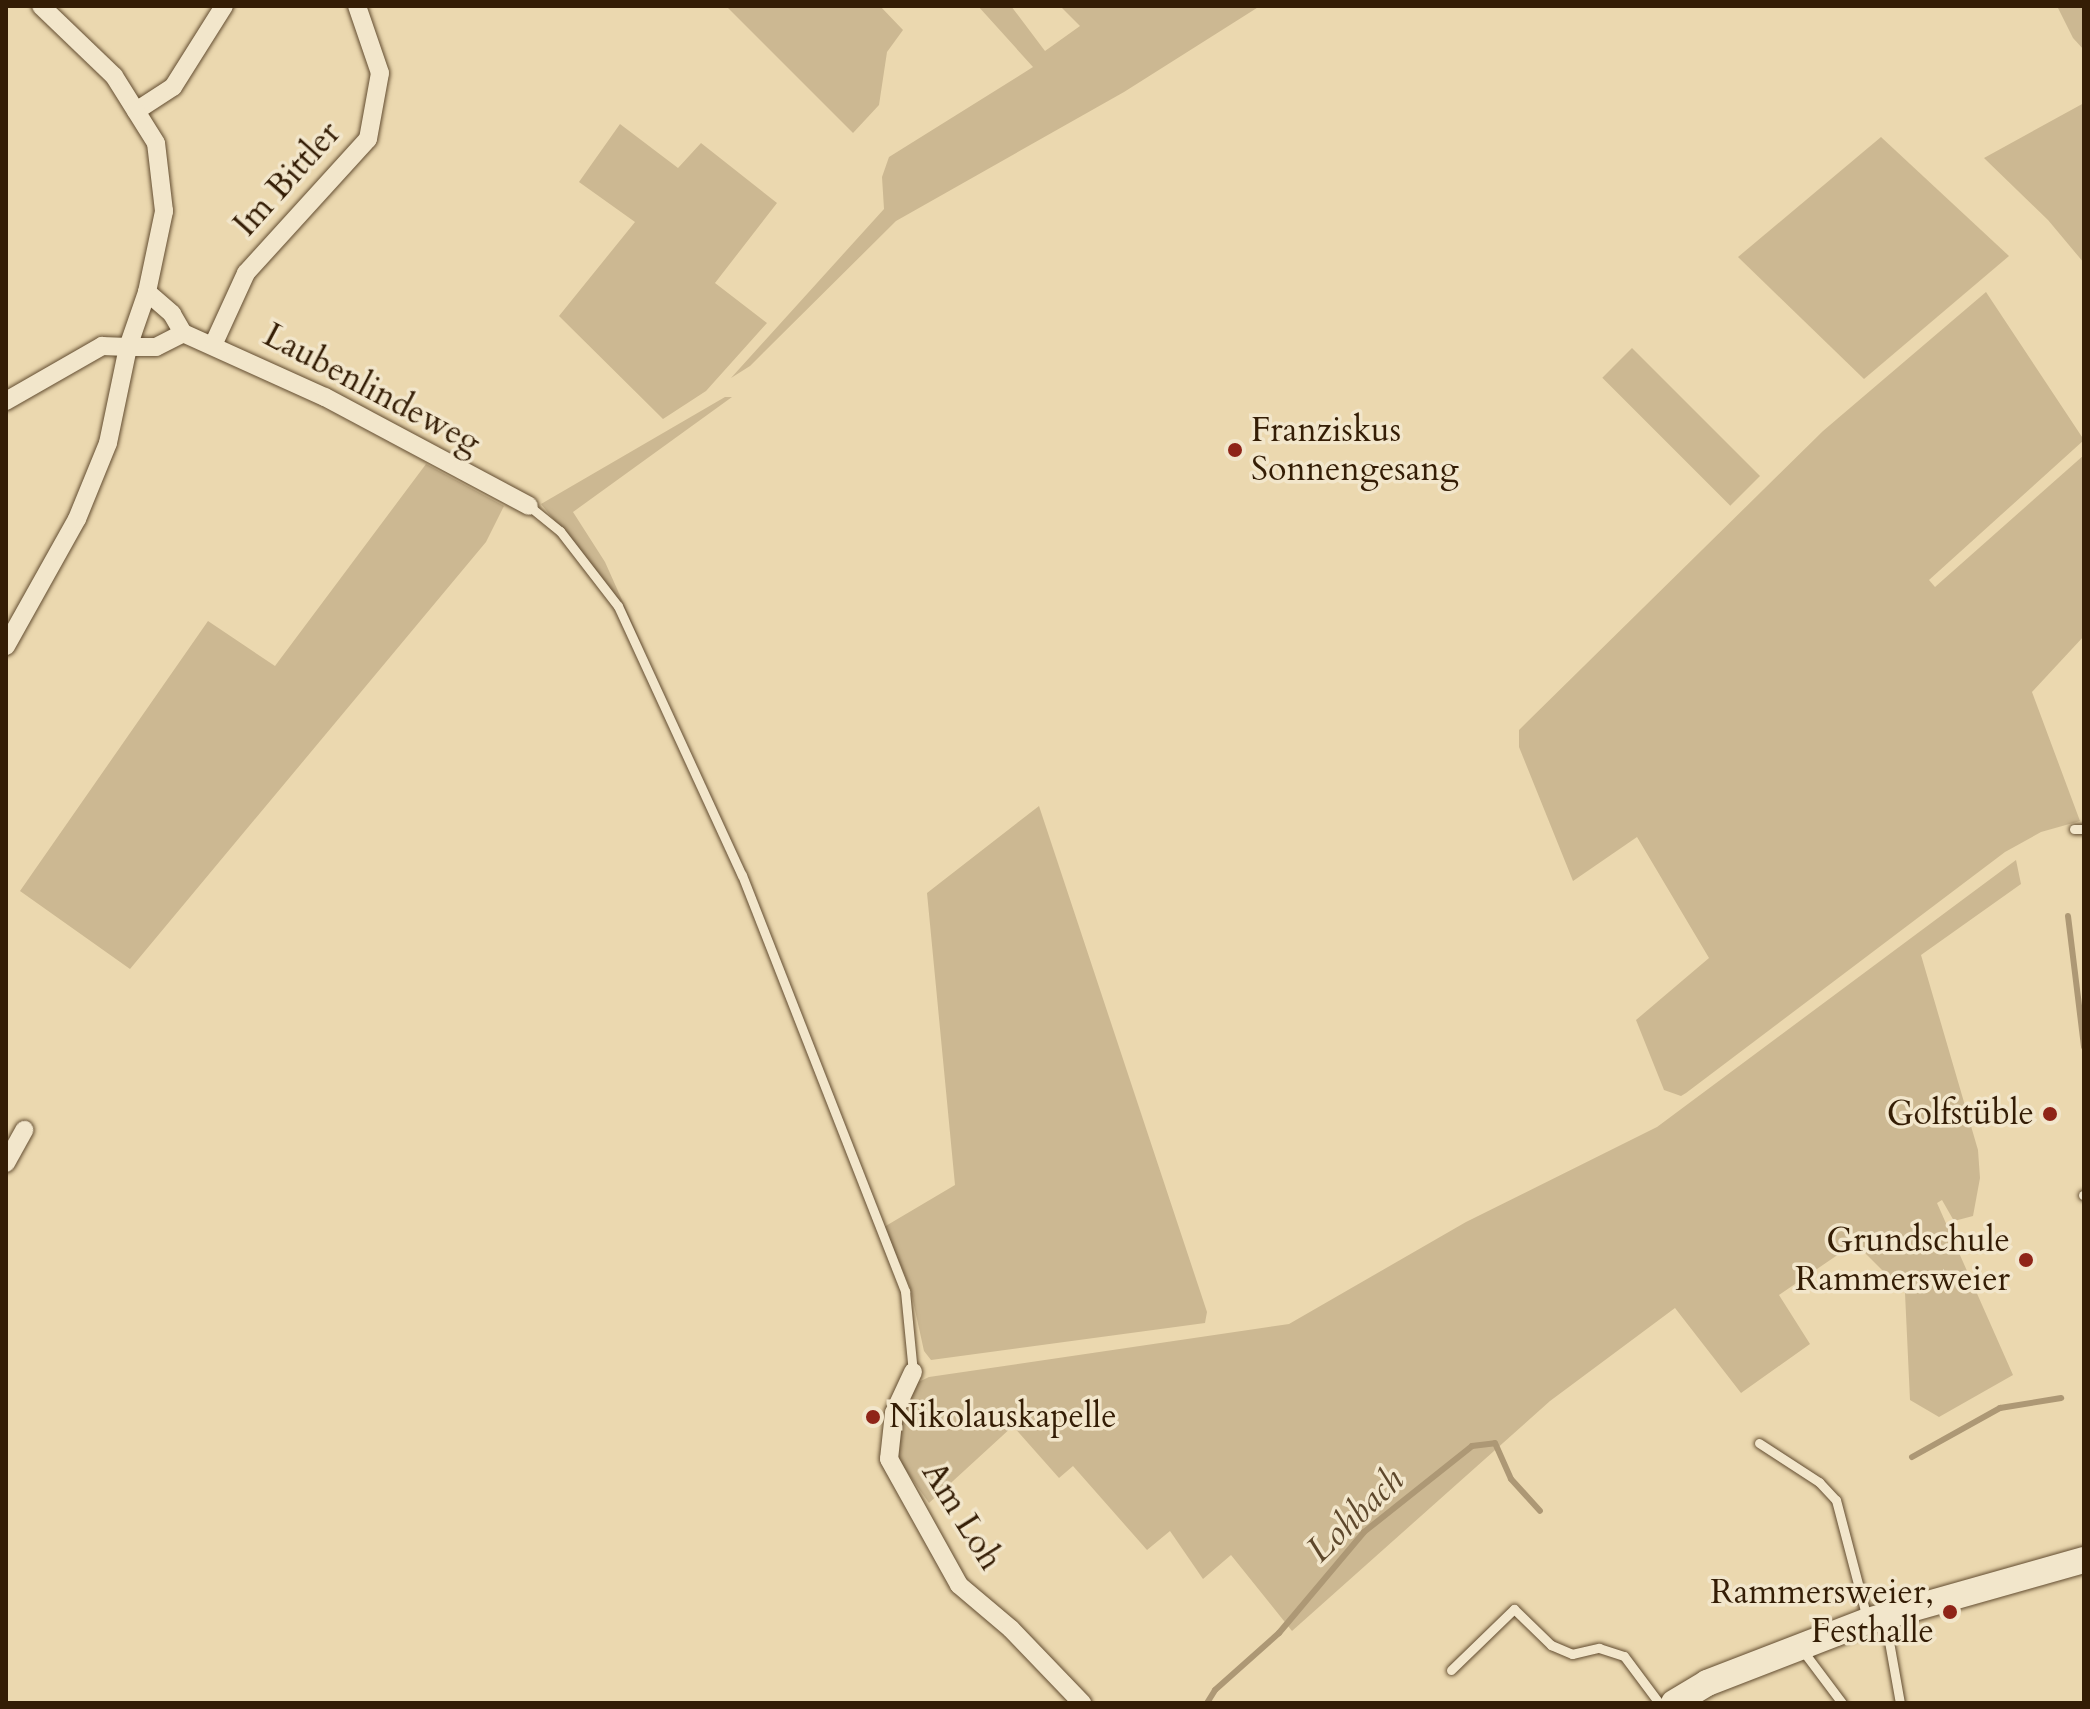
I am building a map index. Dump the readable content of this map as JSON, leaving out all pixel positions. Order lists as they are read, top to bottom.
{
  "streets": {
    "street": ["Im Bittler", "Laubenlindeweg", "Am Loh"]
  },
  "crossings": [
    ["Im Bittler", "Laubenlindeweg"]
  ],
  "water": ["Lohbach"],
  "places": [
    "Franziskus Sonnengesang",
    "Golfstüble",
    "Grundschule Rammersweier",
    "Nikolauskapelle",
    "Rammersweier, Festhalle"
  ]
}
